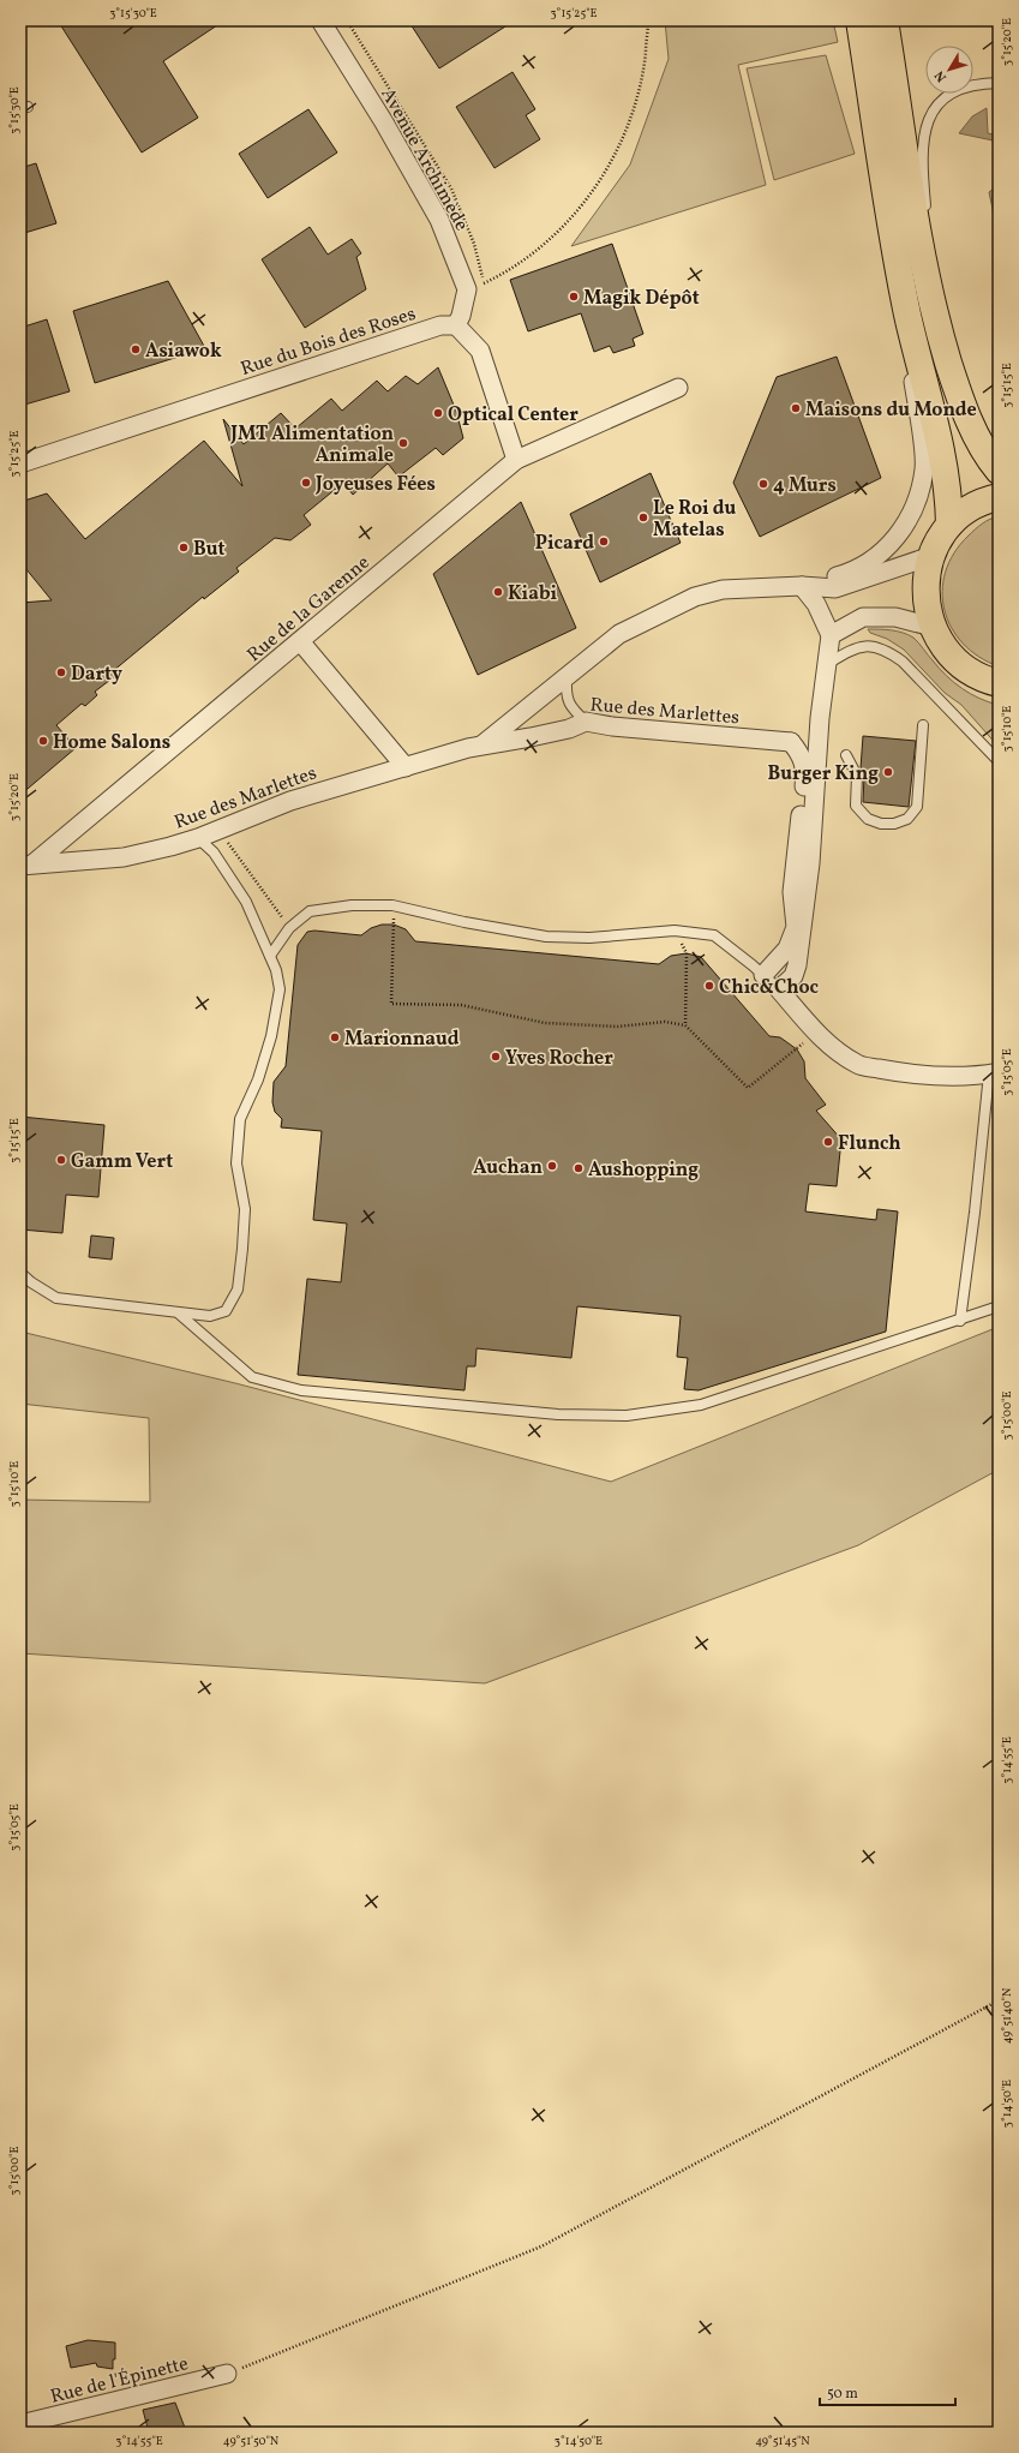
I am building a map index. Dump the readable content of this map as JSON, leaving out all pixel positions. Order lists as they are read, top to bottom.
{
  "streets": {
    "street": [
      "Avenue Archimède",
      "Rue du Bois des Roses",
      "Rue de la Garenne",
      "Rue des Marlettes",
      "Rue de l'Épinette"
    ]
  },
  "crossings": [
    ["Rue de la Garenne", "Rue des Marlettes"]
  ],
  "places": [
    "Magik Dépôt",
    "Asiawok",
    "Maisons du Monde",
    "Optical Center",
    "JMT Alimentation Animale",
    "Joyeuses Fées",
    "4 Murs",
    "Le Roi du Matelas",
    "Picard",
    "But",
    "Kiabi",
    "Darty",
    "Home Salons",
    "Burger King",
    "Chic&Choc",
    "Marionnaud",
    "Yves Rocher",
    "Flunch",
    "Gamm Vert",
    "Auchan",
    "Aushopping"
  ],
  "scale_bar": "50 m",
  "north": "bottom left",
  "coordinates": [
    "3°15'30\"E",
    "3°15'25\"E",
    "3°15'20\"E",
    "3°15'15\"E",
    "3°15'10\"E",
    "3°15'05\"E",
    "3°15'00\"E",
    "3°14'55\"E",
    "49°51'40\"N",
    "3°14'50\"E",
    "49°51'50\"N",
    "49°51'45\"N"
  ]
}
